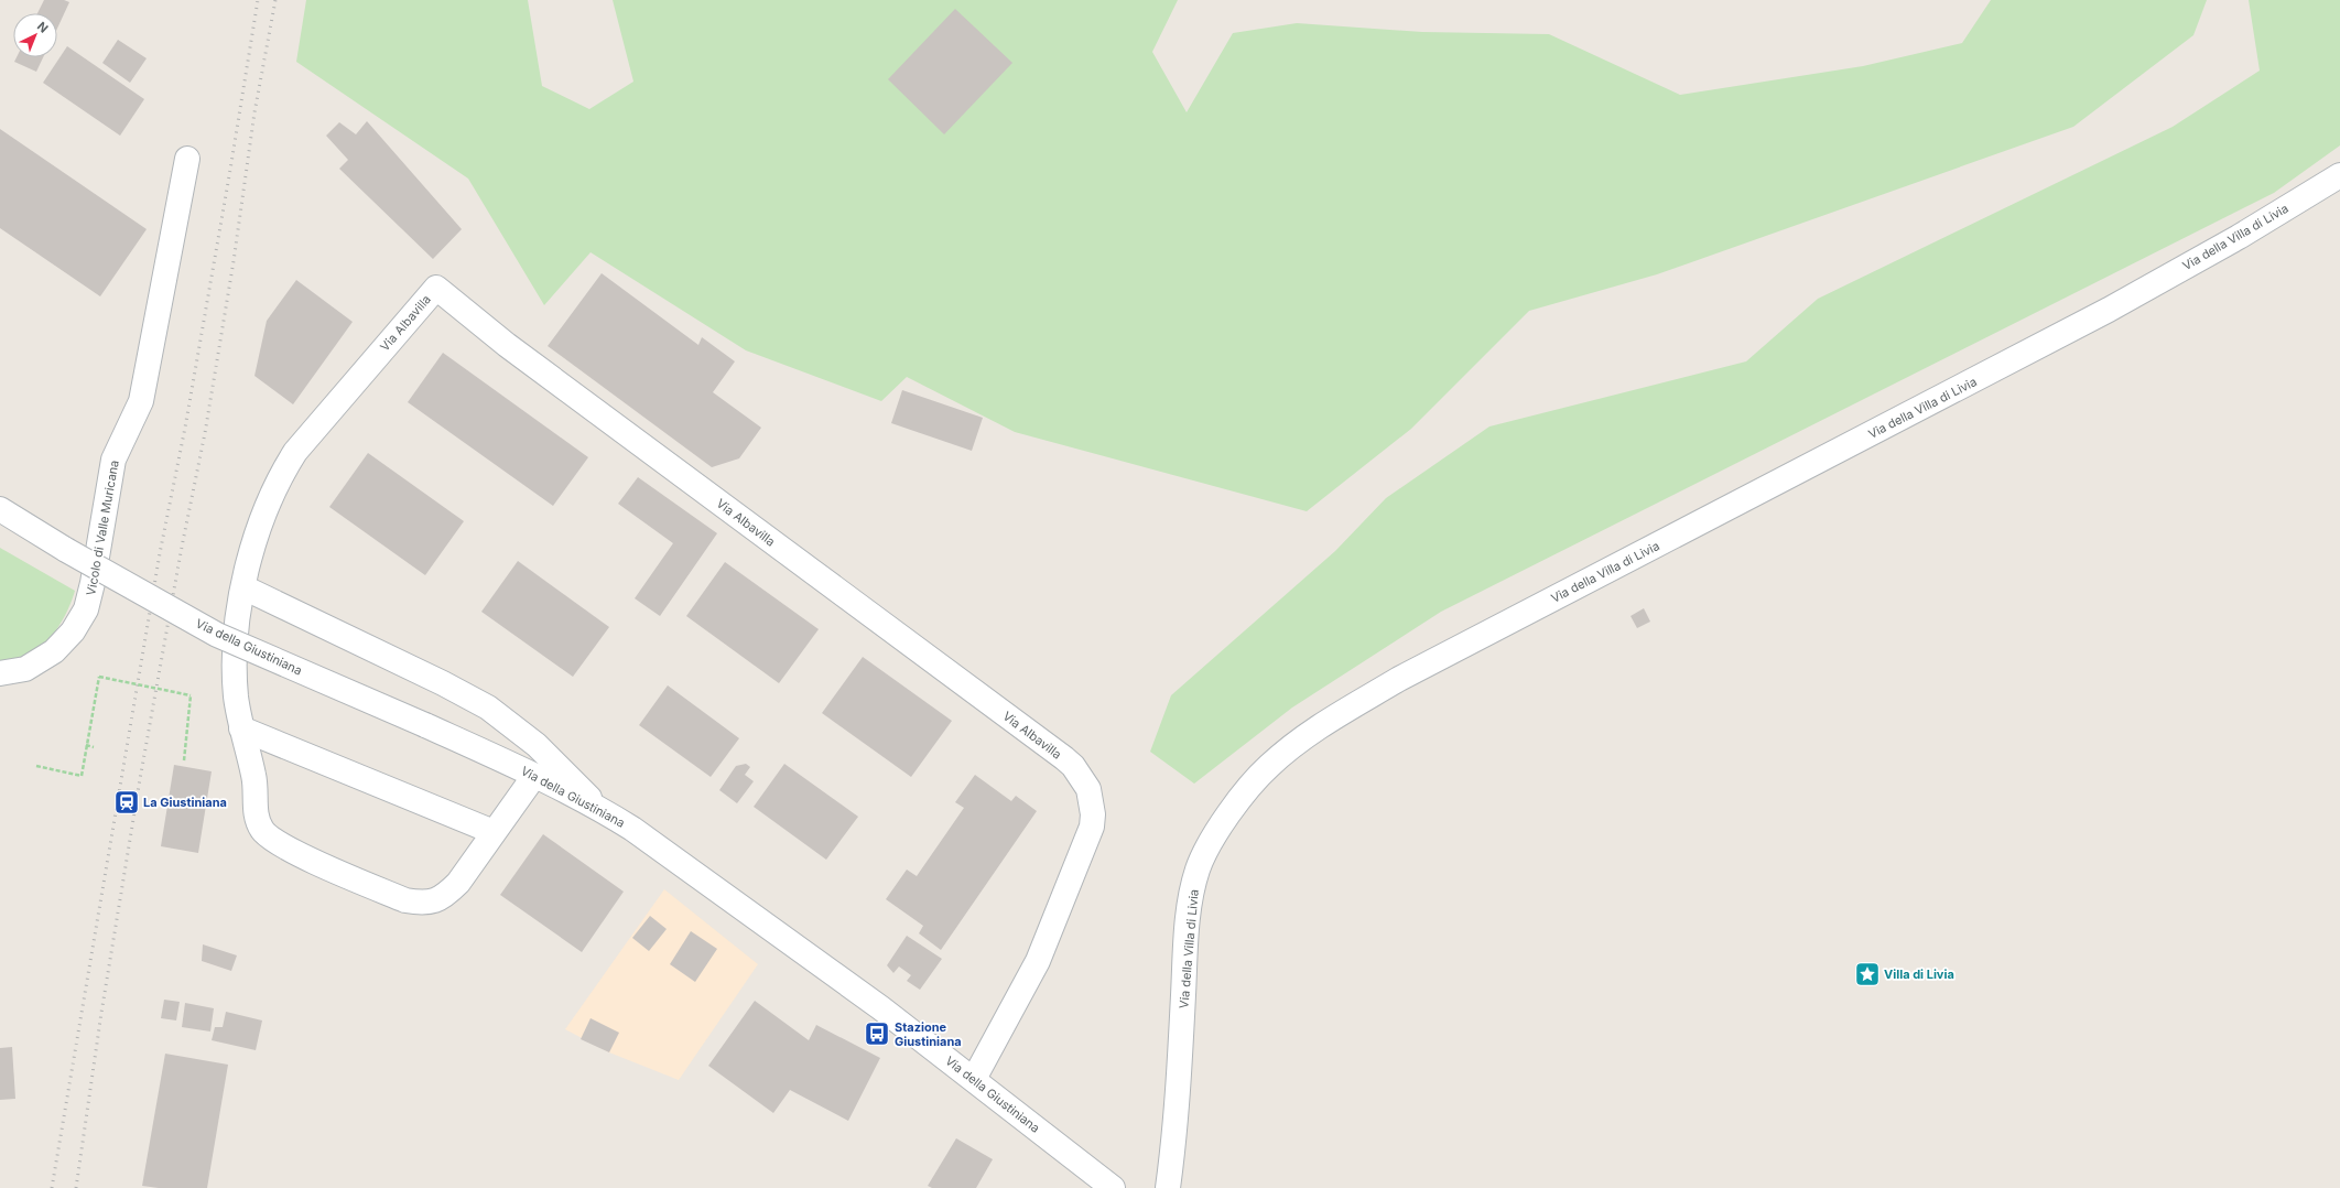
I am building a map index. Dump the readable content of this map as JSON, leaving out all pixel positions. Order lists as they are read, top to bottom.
{
  "streets": {
    "street": [
      "Via della Villa di Livia",
      "Via Albavilla",
      "Vicolo di Valle Muricana",
      "Via della Giustiniana"
    ]
  },
  "crossings": [
    ["Via Albavilla", "Via della Giustiniana"]
  ],
  "places": {
    "station": ["La Giustiniana"],
    "place": ["Villa di Livia"],
    "bus stop": ["Stazione Giustiniana"]
  },
  "north": "top right"
}
